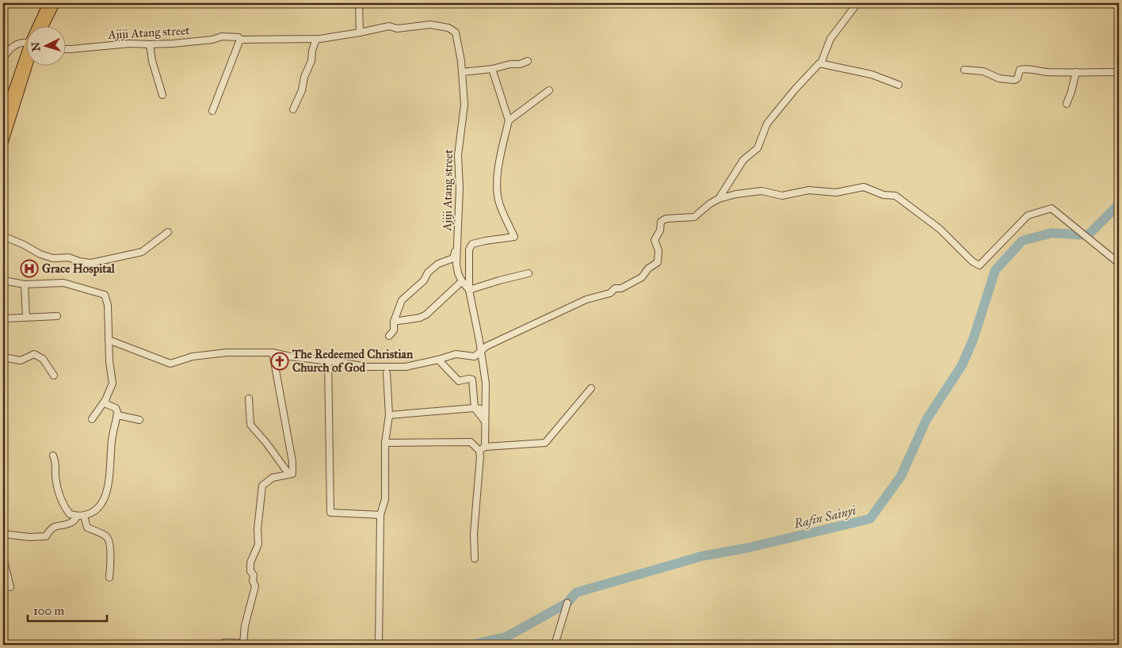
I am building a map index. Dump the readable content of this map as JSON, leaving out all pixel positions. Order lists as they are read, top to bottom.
{
  "streets": {
    "street": ["Ajiji Atang street"]
  },
  "water": ["Rafin Sainyi"],
  "places": {
    "hospital": ["Grace Hospital"],
    "church": ["The Redeemed Christian Church of God"]
  },
  "scale_bar": "100 m",
  "north": "left"
}
